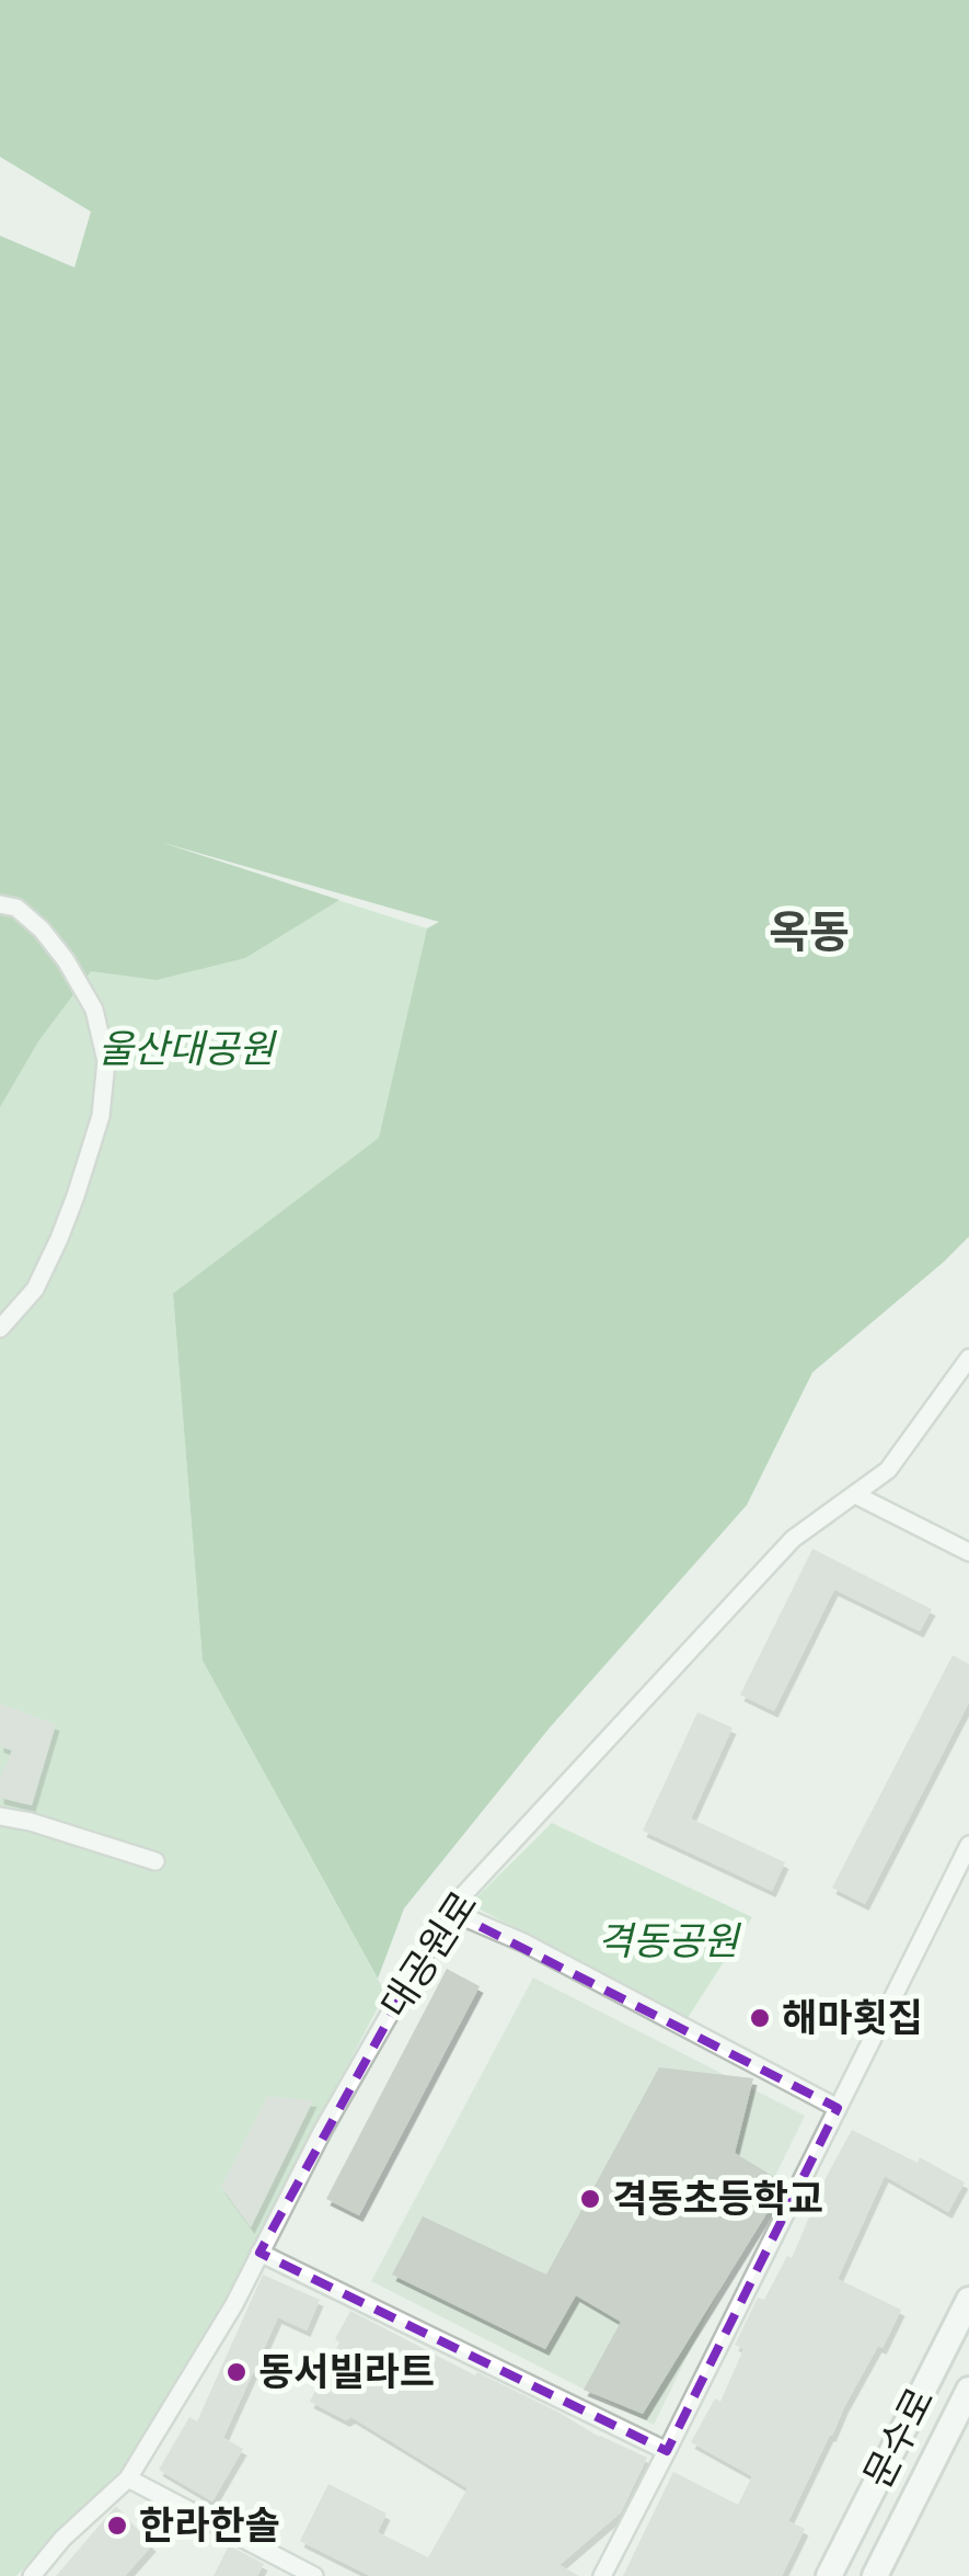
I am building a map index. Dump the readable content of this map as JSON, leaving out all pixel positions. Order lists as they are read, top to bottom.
{
  "streets": {
    "main road": ["문수로"],
    "street": ["대공원로"]
  },
  "districts": ["옥동"],
  "parks": ["울산대공원", "격동공원"],
  "places": [
    "해마횟집",
    "격동초등학교",
    "동서빌라트",
    "한라한솔"
  ]
}
